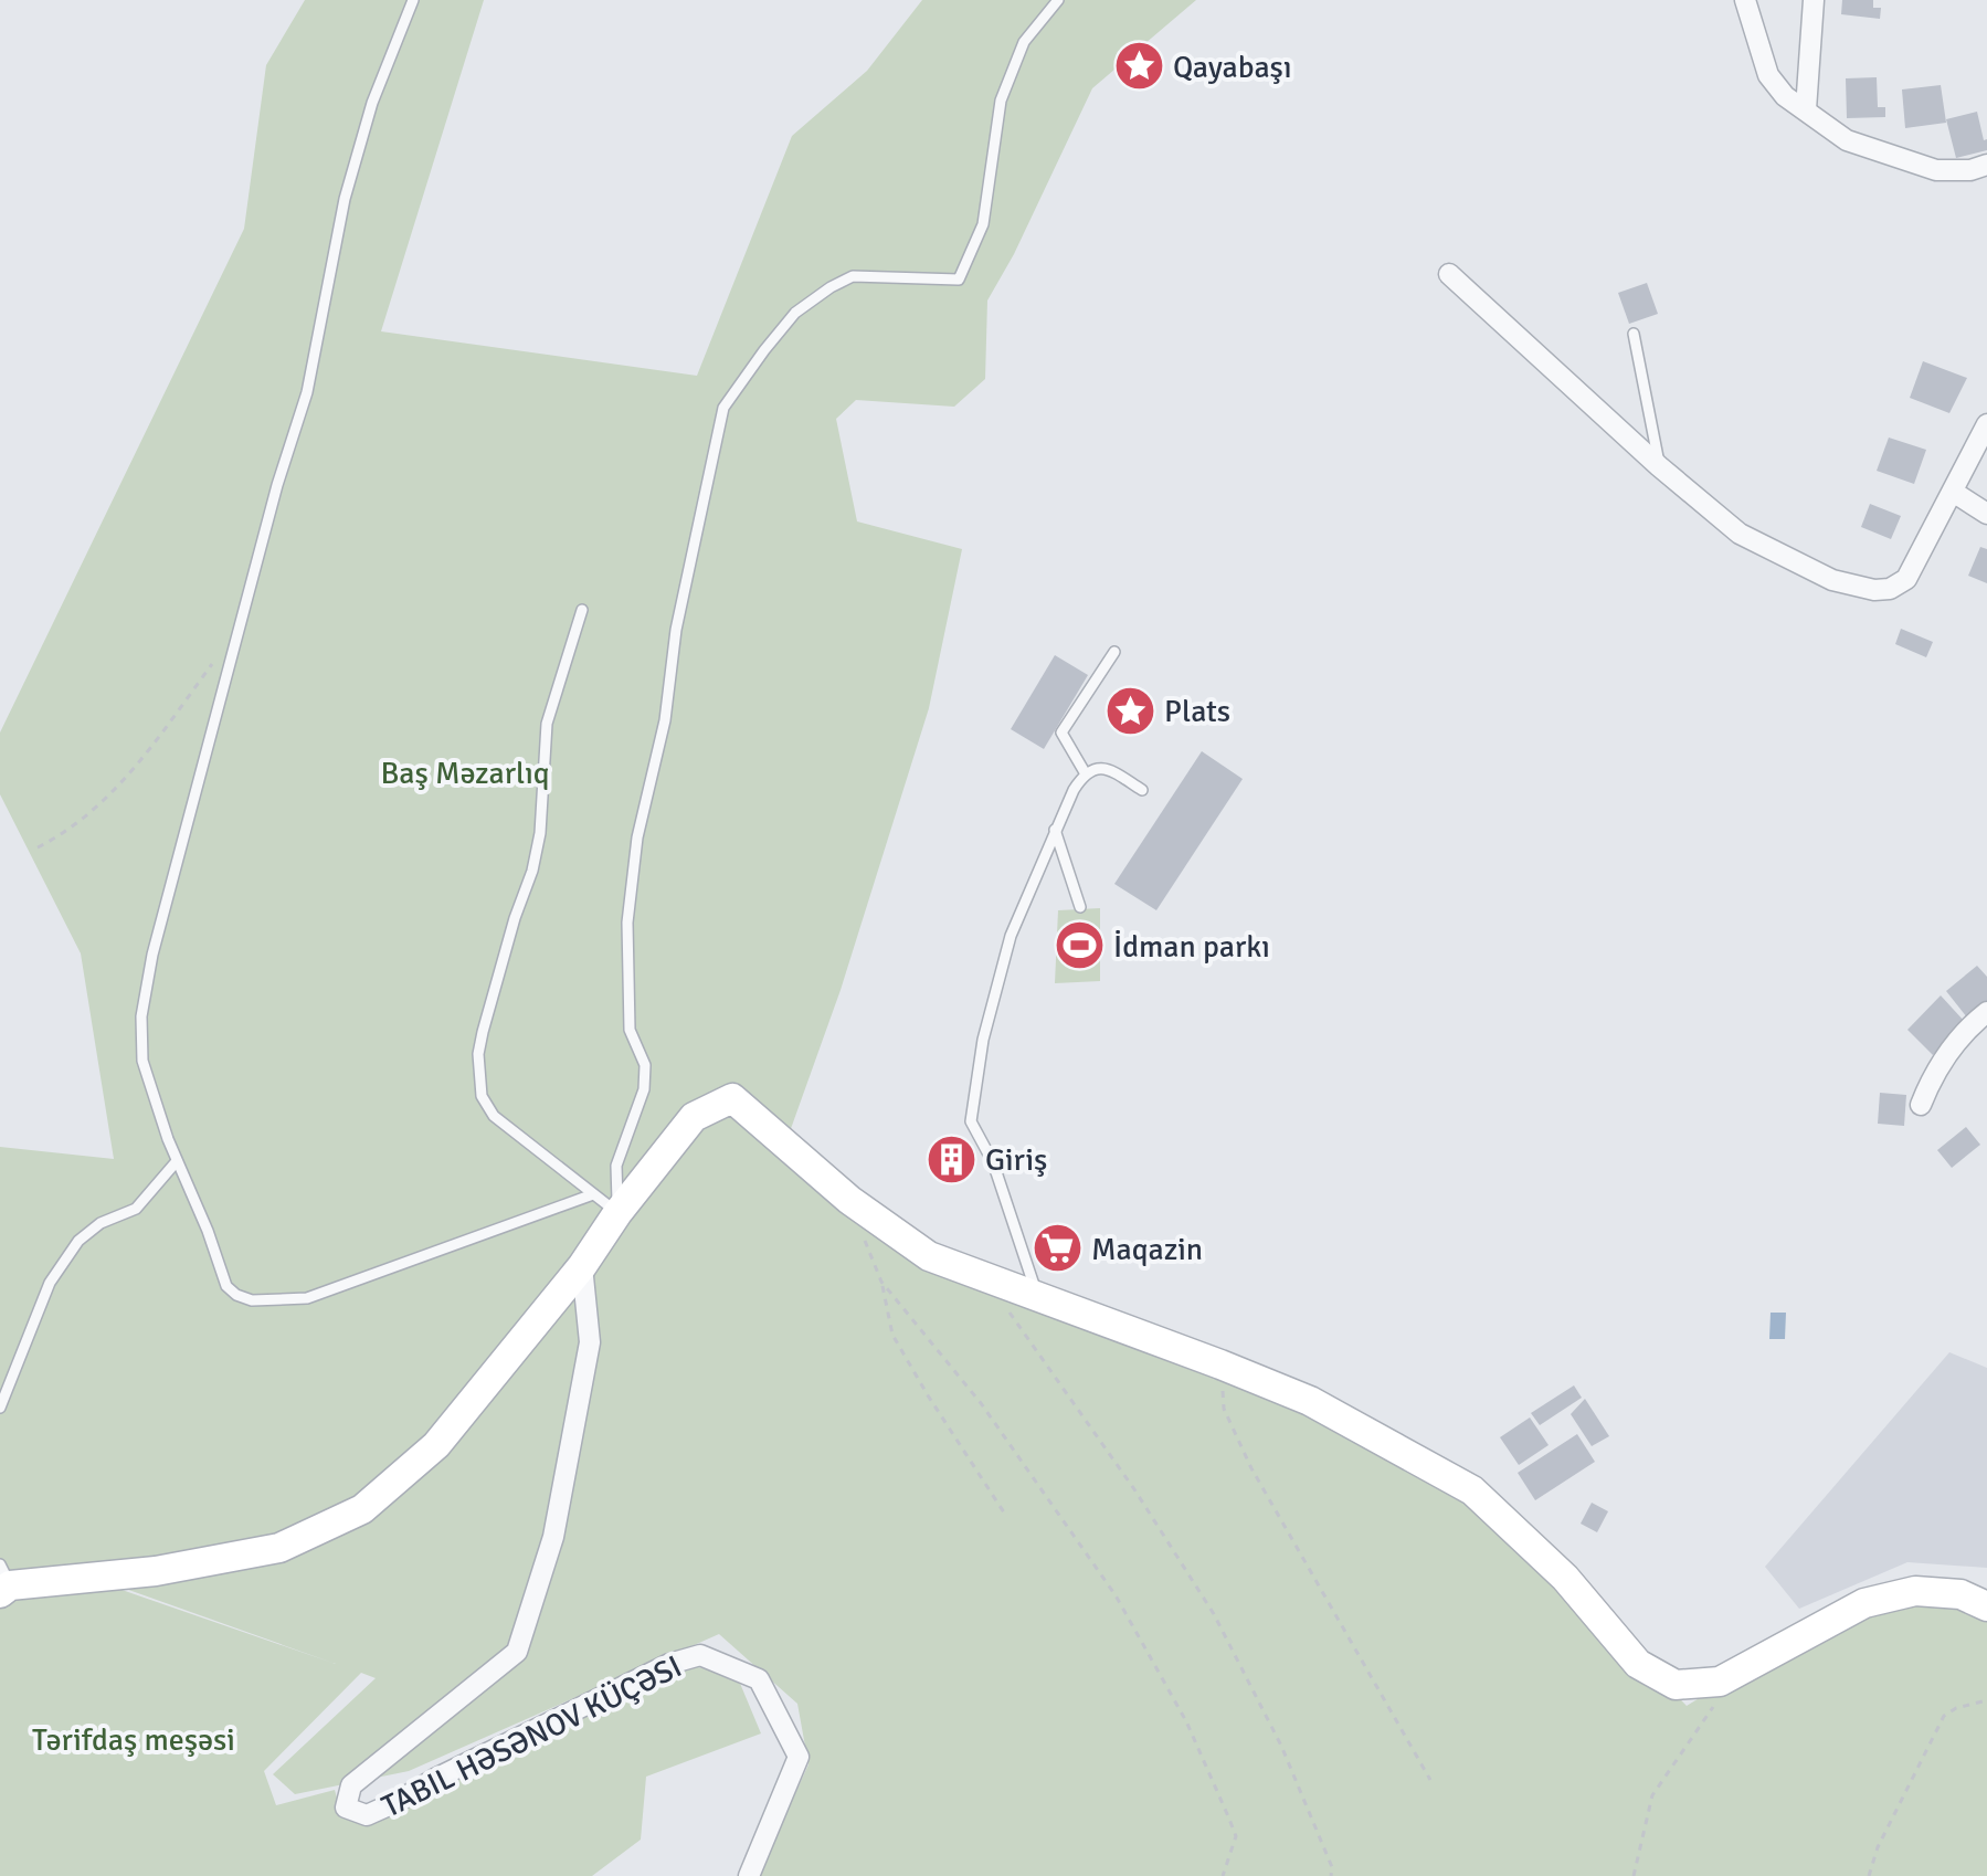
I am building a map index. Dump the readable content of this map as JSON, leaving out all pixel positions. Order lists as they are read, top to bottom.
{
  "streets": {
    "street": ["TABIL HƏSƏNOV KÜÇƏSI"]
  },
  "parks": ["Baş Məzarlıq", "Tərifdaş meşəsi"],
  "places": {
    "place": ["Qayabaşı", "Plats"],
    "sports": ["İdman parkı"],
    "building": ["Giriş"],
    "supermarket": ["Maqazin"]
  }
}
